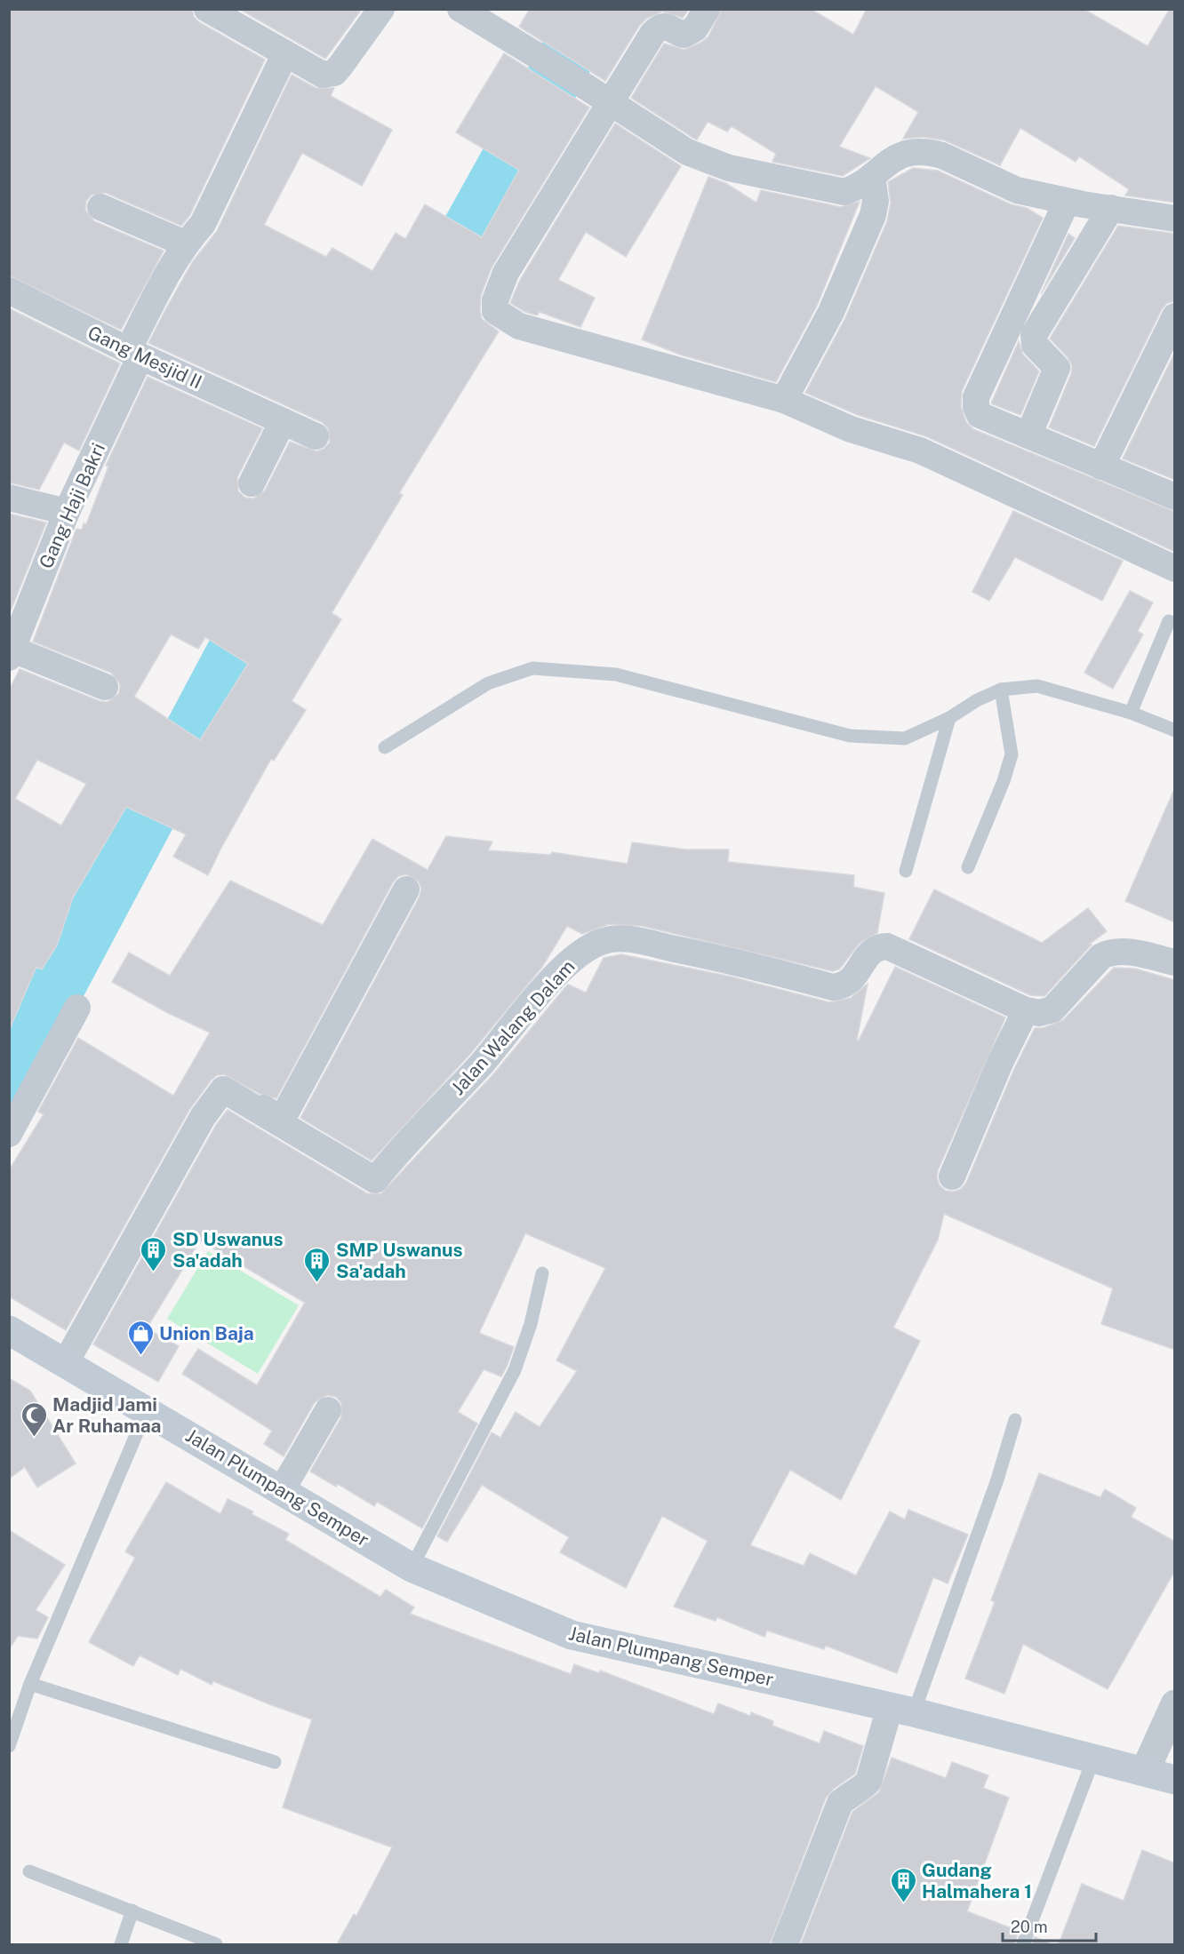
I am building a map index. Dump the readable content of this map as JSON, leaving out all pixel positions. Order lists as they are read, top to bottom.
{
  "streets": {
    "main road": ["Jalan Plumpang Semper"],
    "street": ["Gang Mesjid II", "Gang Haji Bakri", "Jalan Walang Dalam"]
  },
  "crossings": [
    ["Gang Mesjid II", "Gang Haji Bakri"]
  ],
  "places": {
    "building": ["SD Uswanus Sa'adah", "SMP Uswanus Sa'adah", "Gudang Halmahera 1"],
    "shop": ["Union Baja"],
    "mosque": ["Madjid Jami Ar Ruhamaa"]
  },
  "scale_bar": "20 m"
}
